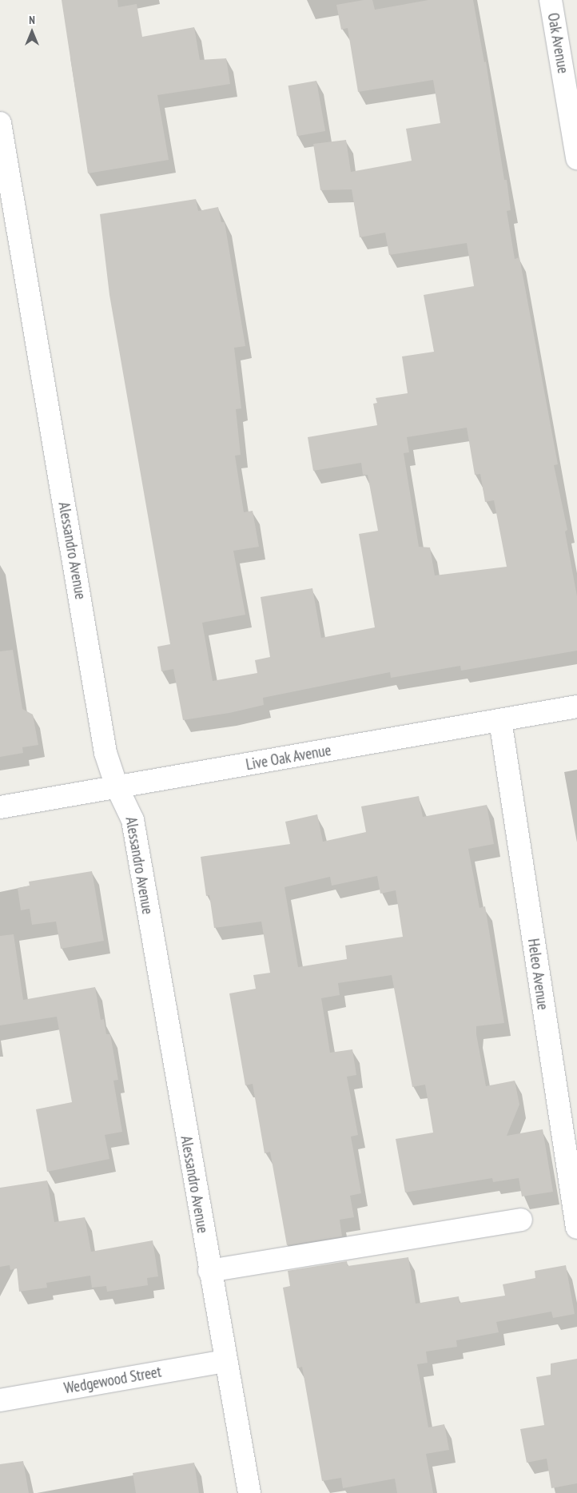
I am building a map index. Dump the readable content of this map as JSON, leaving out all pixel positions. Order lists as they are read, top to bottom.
{
  "streets": {
    "street": [
      "Oak Avenue",
      "Alessandro Avenue",
      "Live Oak Avenue",
      "Heleo Avenue",
      "Wedgewood Street"
    ]
  },
  "crossings": [
    ["Alessandro Avenue", "Live Oak Avenue"],
    ["Alessandro Avenue", "Wedgewood Street"],
    ["Live Oak Avenue", "Heleo Avenue"]
  ],
  "north": "top"
}
